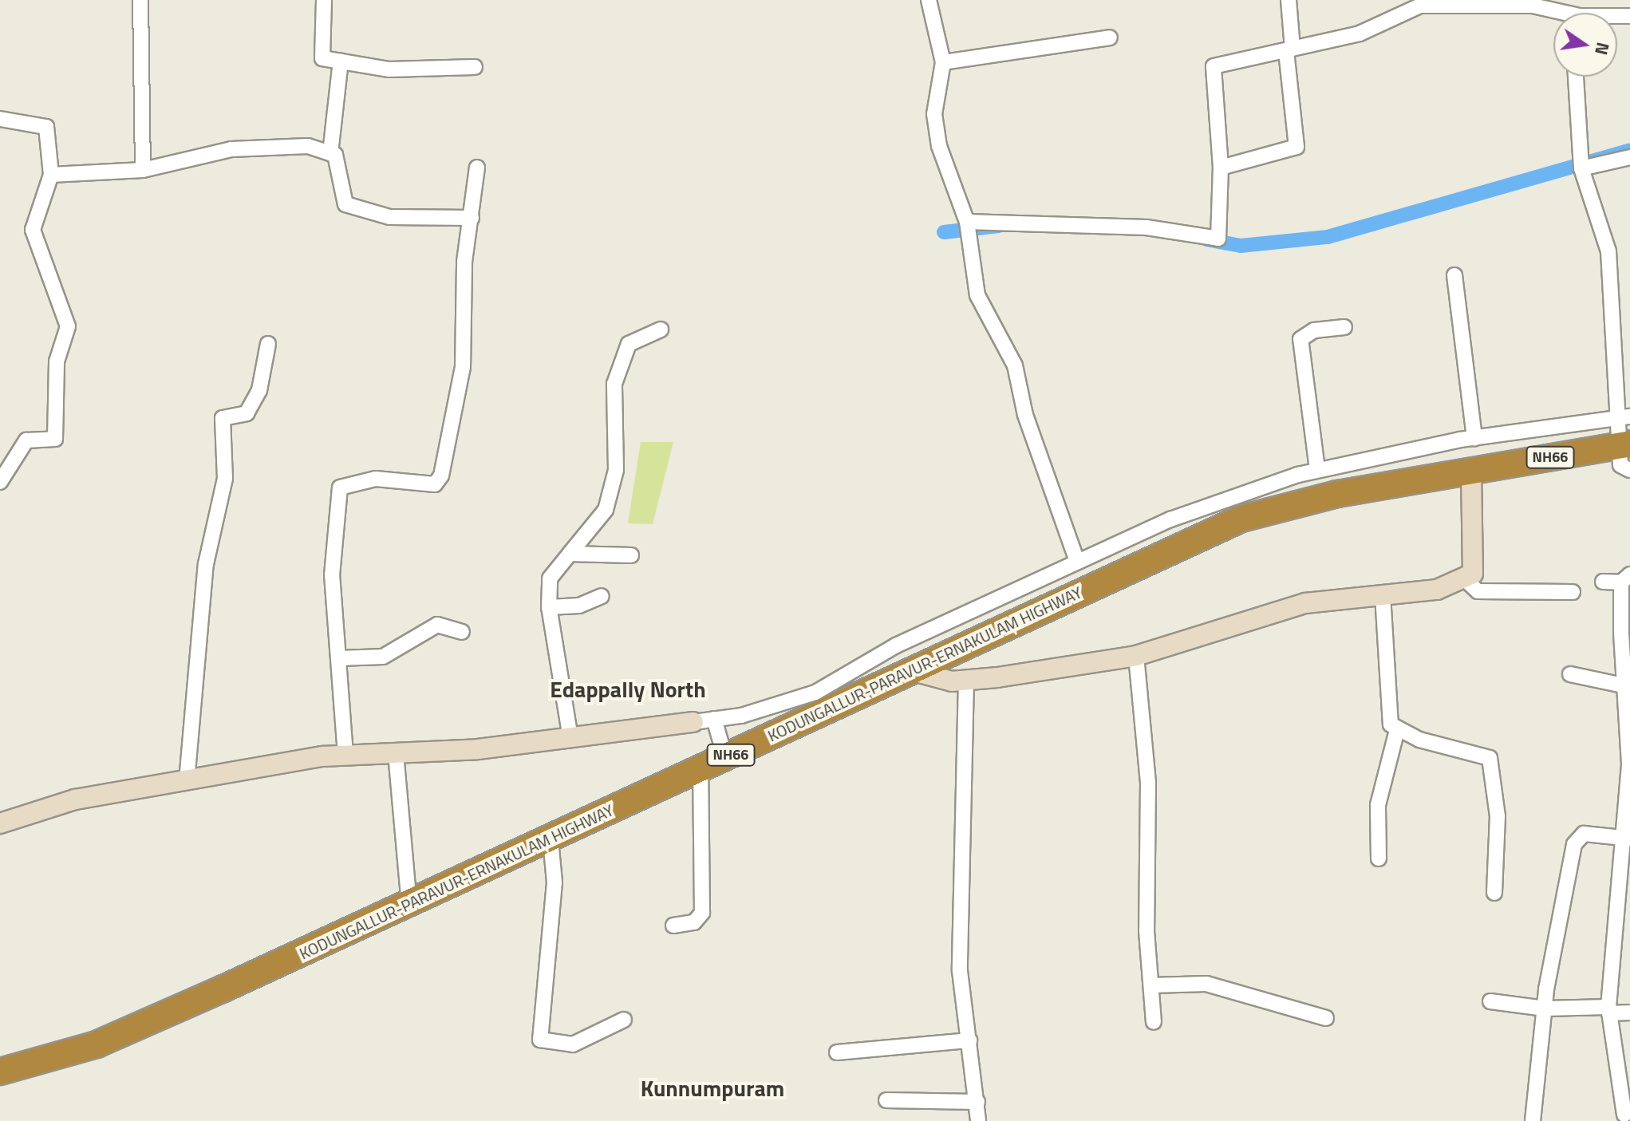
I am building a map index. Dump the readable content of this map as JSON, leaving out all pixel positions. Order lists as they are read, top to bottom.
{
  "streets": {
    "highway": ["NH66", "KODUNGALLUR-PARAVUR-ERNAKULAM HIGHWAY"]
  },
  "districts": ["Edappally North", "Kunnumpuram"],
  "north": "right"
}
